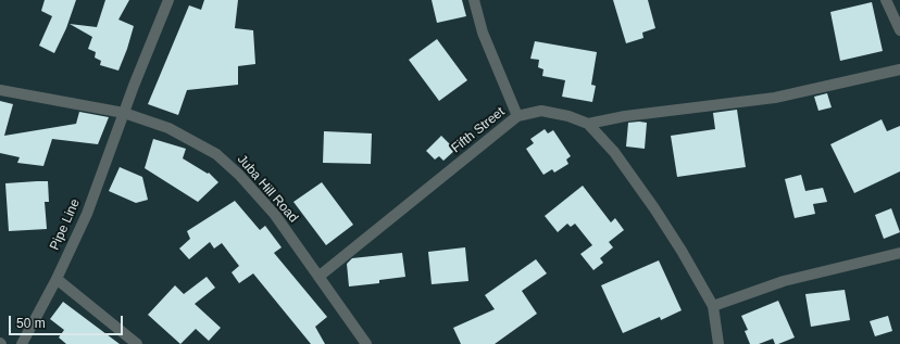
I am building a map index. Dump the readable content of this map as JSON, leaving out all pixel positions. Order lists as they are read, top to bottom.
{
  "streets": {
    "street": ["Fifth Street", "Juba Hill Road", "Pipe Line"]
  },
  "crossings": [
    ["Fifth Street", "Juba Hill Road"],
    ["Juba Hill Road", "Pipe Line"]
  ],
  "scale_bar": "50 m"
}
